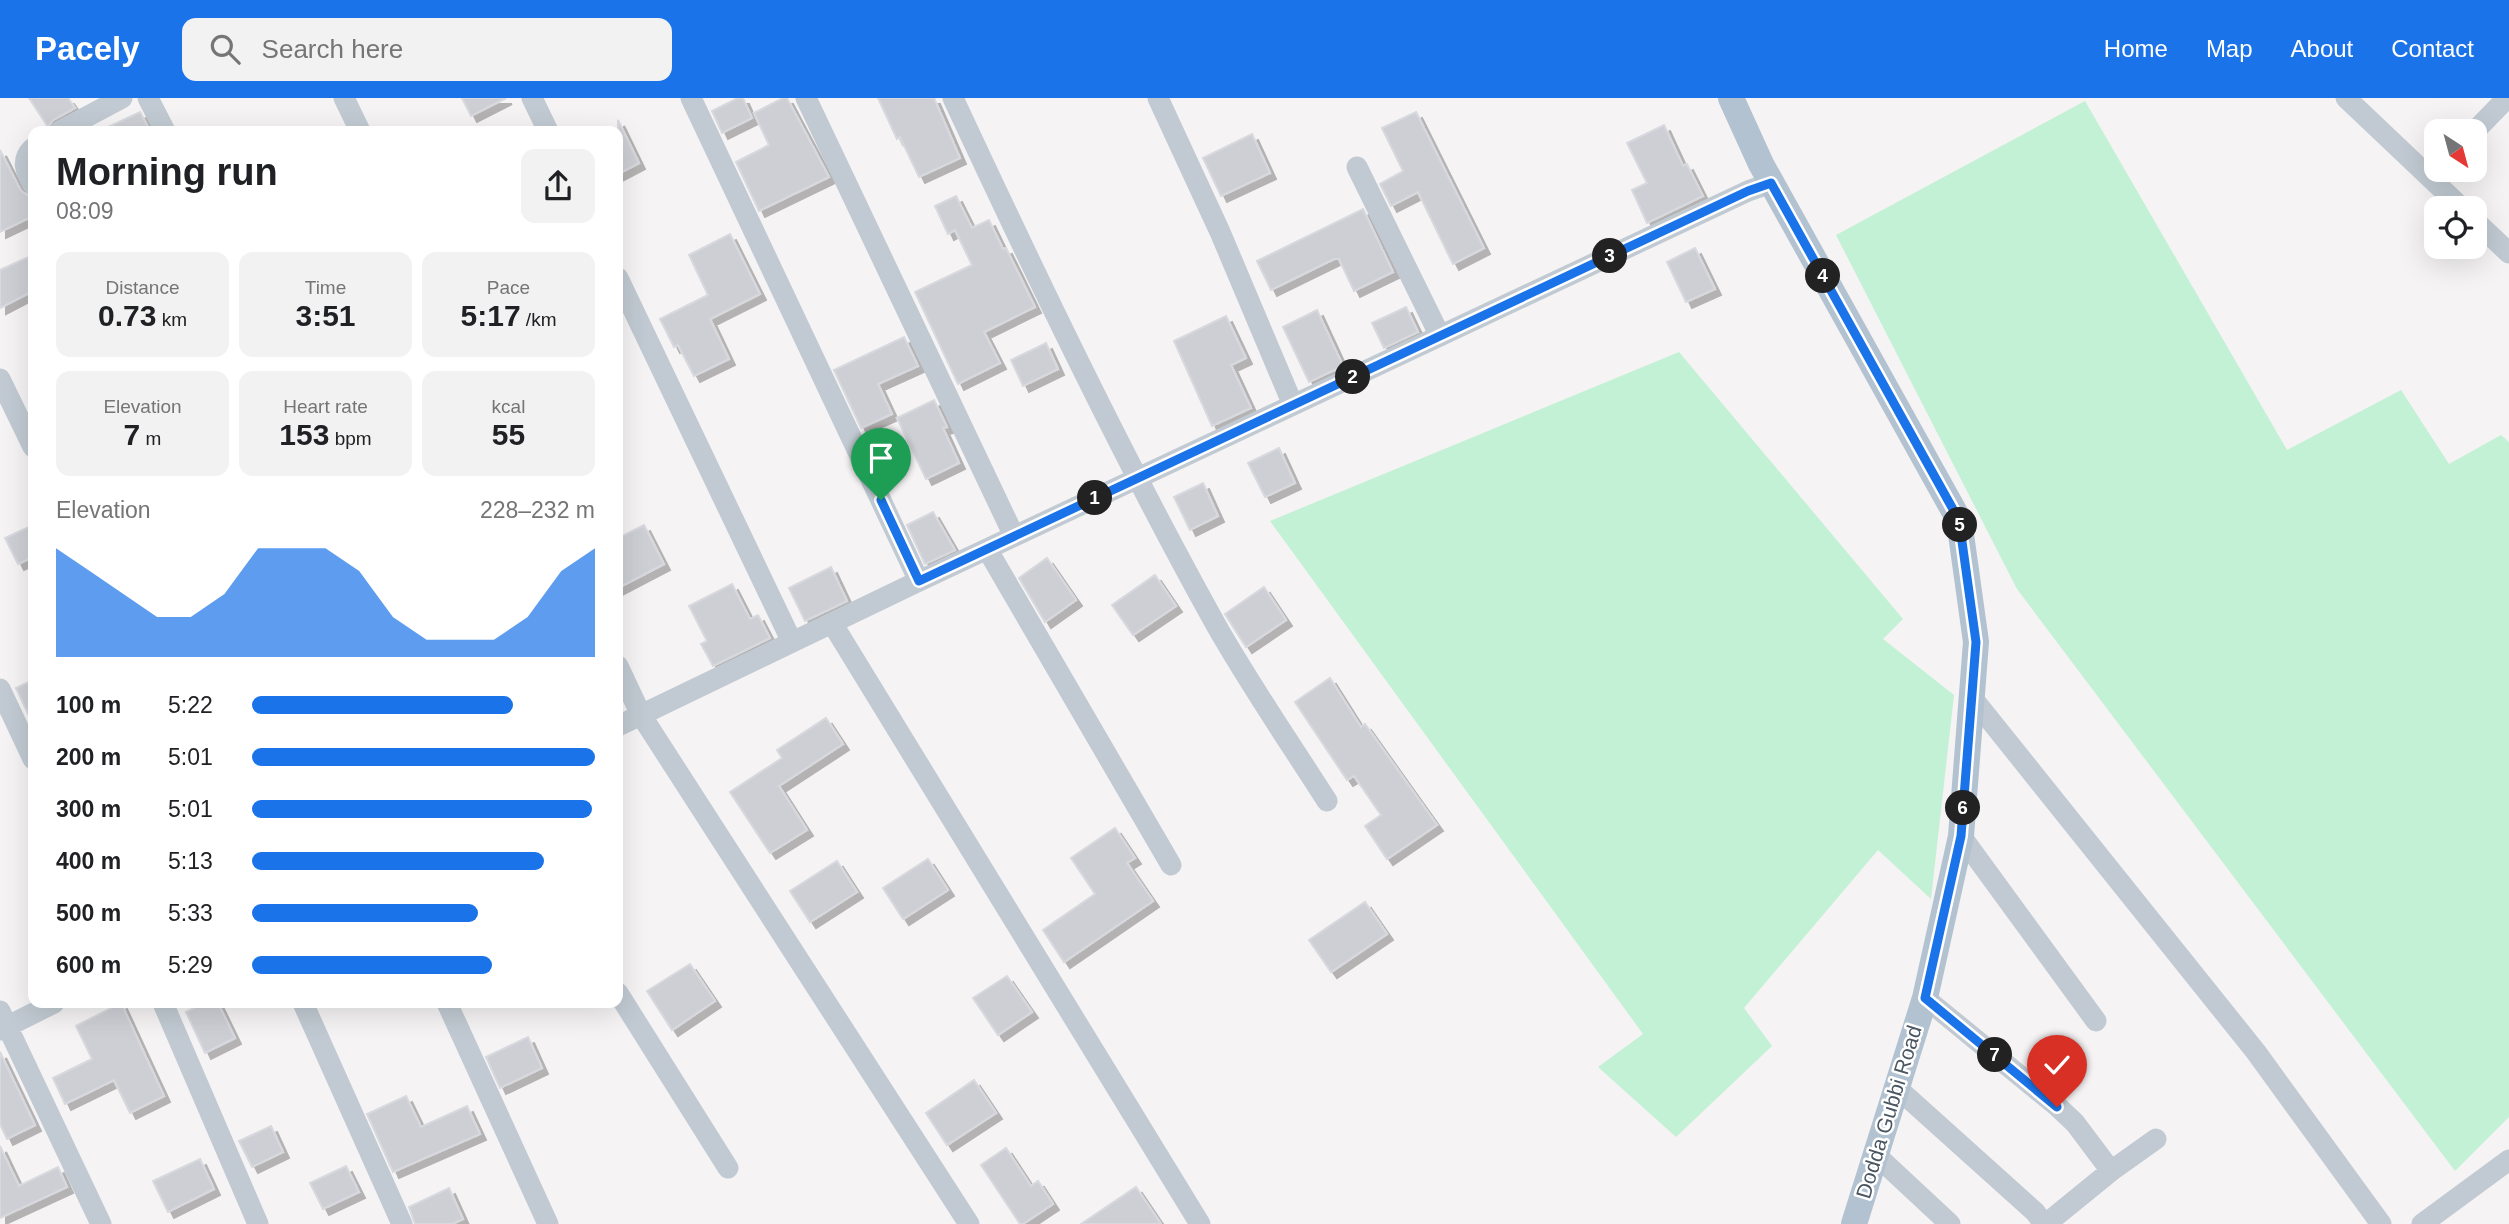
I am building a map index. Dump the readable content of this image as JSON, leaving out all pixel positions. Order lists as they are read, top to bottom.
{
  "streets": {
    "main road": ["Dodda Gubbi Road"]
  },
  "north": "bottom right",
  "page": {
    "header": "Pacely",
    "search": "Search here",
    "nav": [
      "Home",
      "Map",
      "About",
      "Contact"
    ],
    "heading": ["Morning run", "08:09"],
    "pins": [
      "3",
      "4",
      "2",
      "1",
      "5",
      "6",
      "7"
    ],
    "stats": [
      ["Distance", "0.73 km"],
      ["Time", "3:51"],
      ["Pace", "5:17 /km"],
      ["Elevation", "7 m"],
      ["Heart rate", "153 bpm"],
      ["kcal", "55"]
    ],
    "chart": ["Elevation", "228–232 m"],
    "list": [
      {
        "name": "100 m",
        "note": "5:22"
      },
      {
        "name": "200 m",
        "note": "5:01"
      },
      {
        "name": "300 m",
        "note": "5:01"
      },
      {
        "name": "400 m",
        "note": "5:13"
      },
      {
        "name": "500 m",
        "note": "5:33"
      },
      {
        "name": "600 m",
        "note": "5:29"
      }
    ]
  }
}
